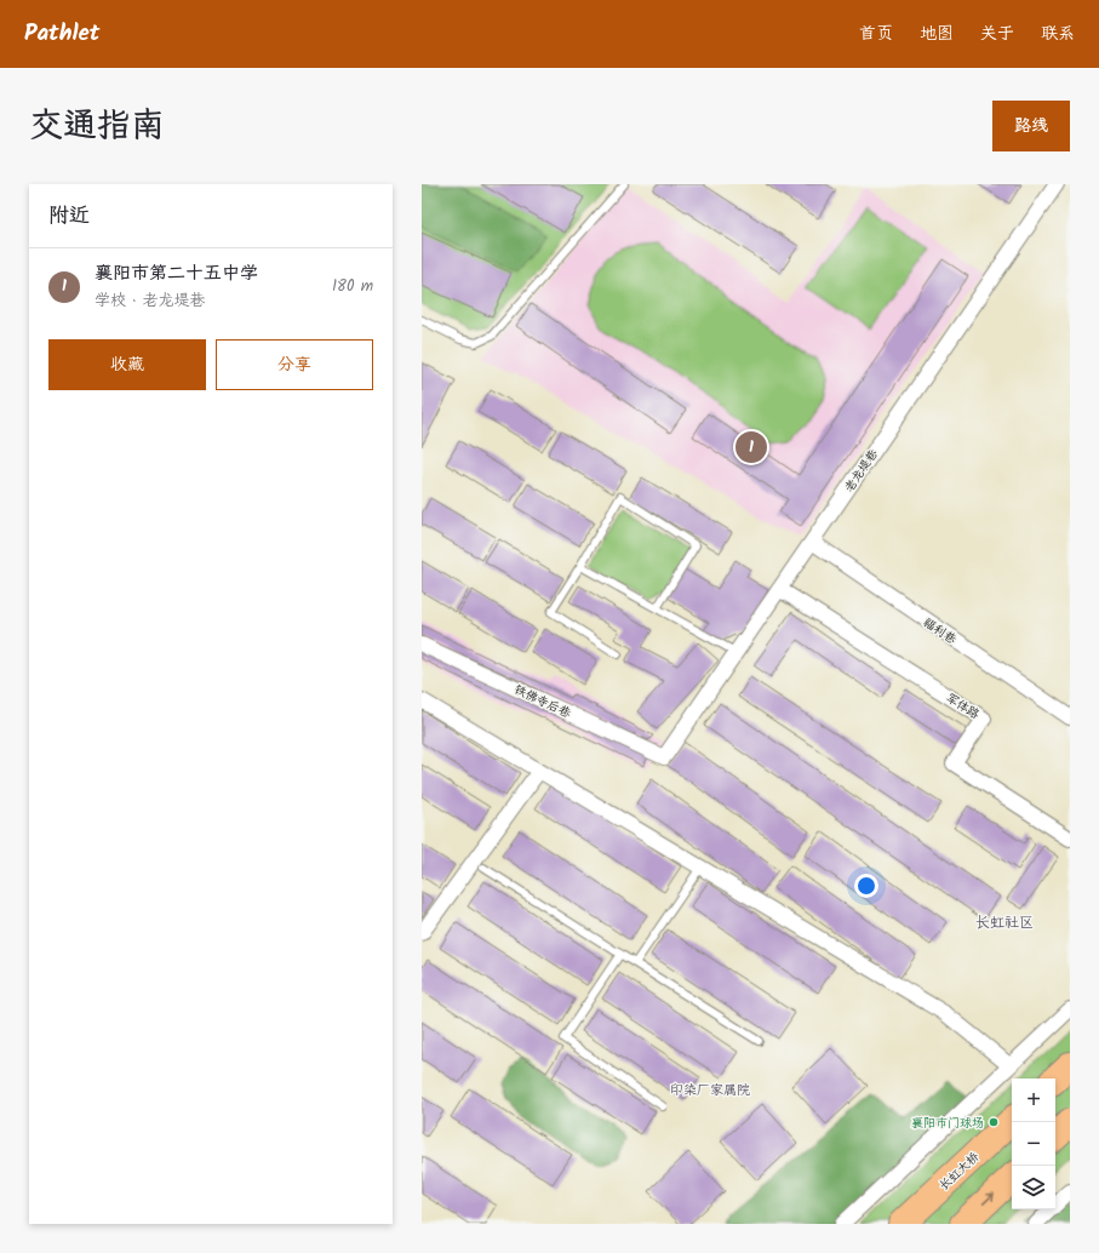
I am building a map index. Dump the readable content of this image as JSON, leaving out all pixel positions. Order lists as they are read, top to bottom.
{
  "streets": {
    "highway": ["长虹大桥"],
    "street": [
      "老龙堤巷",
      "福利巷",
      "铁佛寺后巷",
      "军体路"
    ]
  },
  "crossings": [
    ["老龙堤巷", "福利巷"],
    ["老龙堤巷", "铁佛寺后巷"],
    ["老龙堤巷", "军体路"]
  ],
  "districts": ["长虹社区", "印染厂家属院"],
  "places": ["襄阳市门球场"],
  "page": {
    "header": "Pathlet",
    "nav": [
      "首页",
      "地图",
      "关于",
      "联系"
    ],
    "title": "交通指南",
    "buttons": [
      "路线",
      ["收藏", "分享"]
    ],
    "heading": "附近",
    "list": [
      {
        "mark": "1",
        "name": "襄阳市第二十五中学",
        "note": "学校 · 老龙堤巷",
        "value": "180 m"
      }
    ],
    "pins": "1",
    "map_buttons": ["+", "−"]
  }
}
